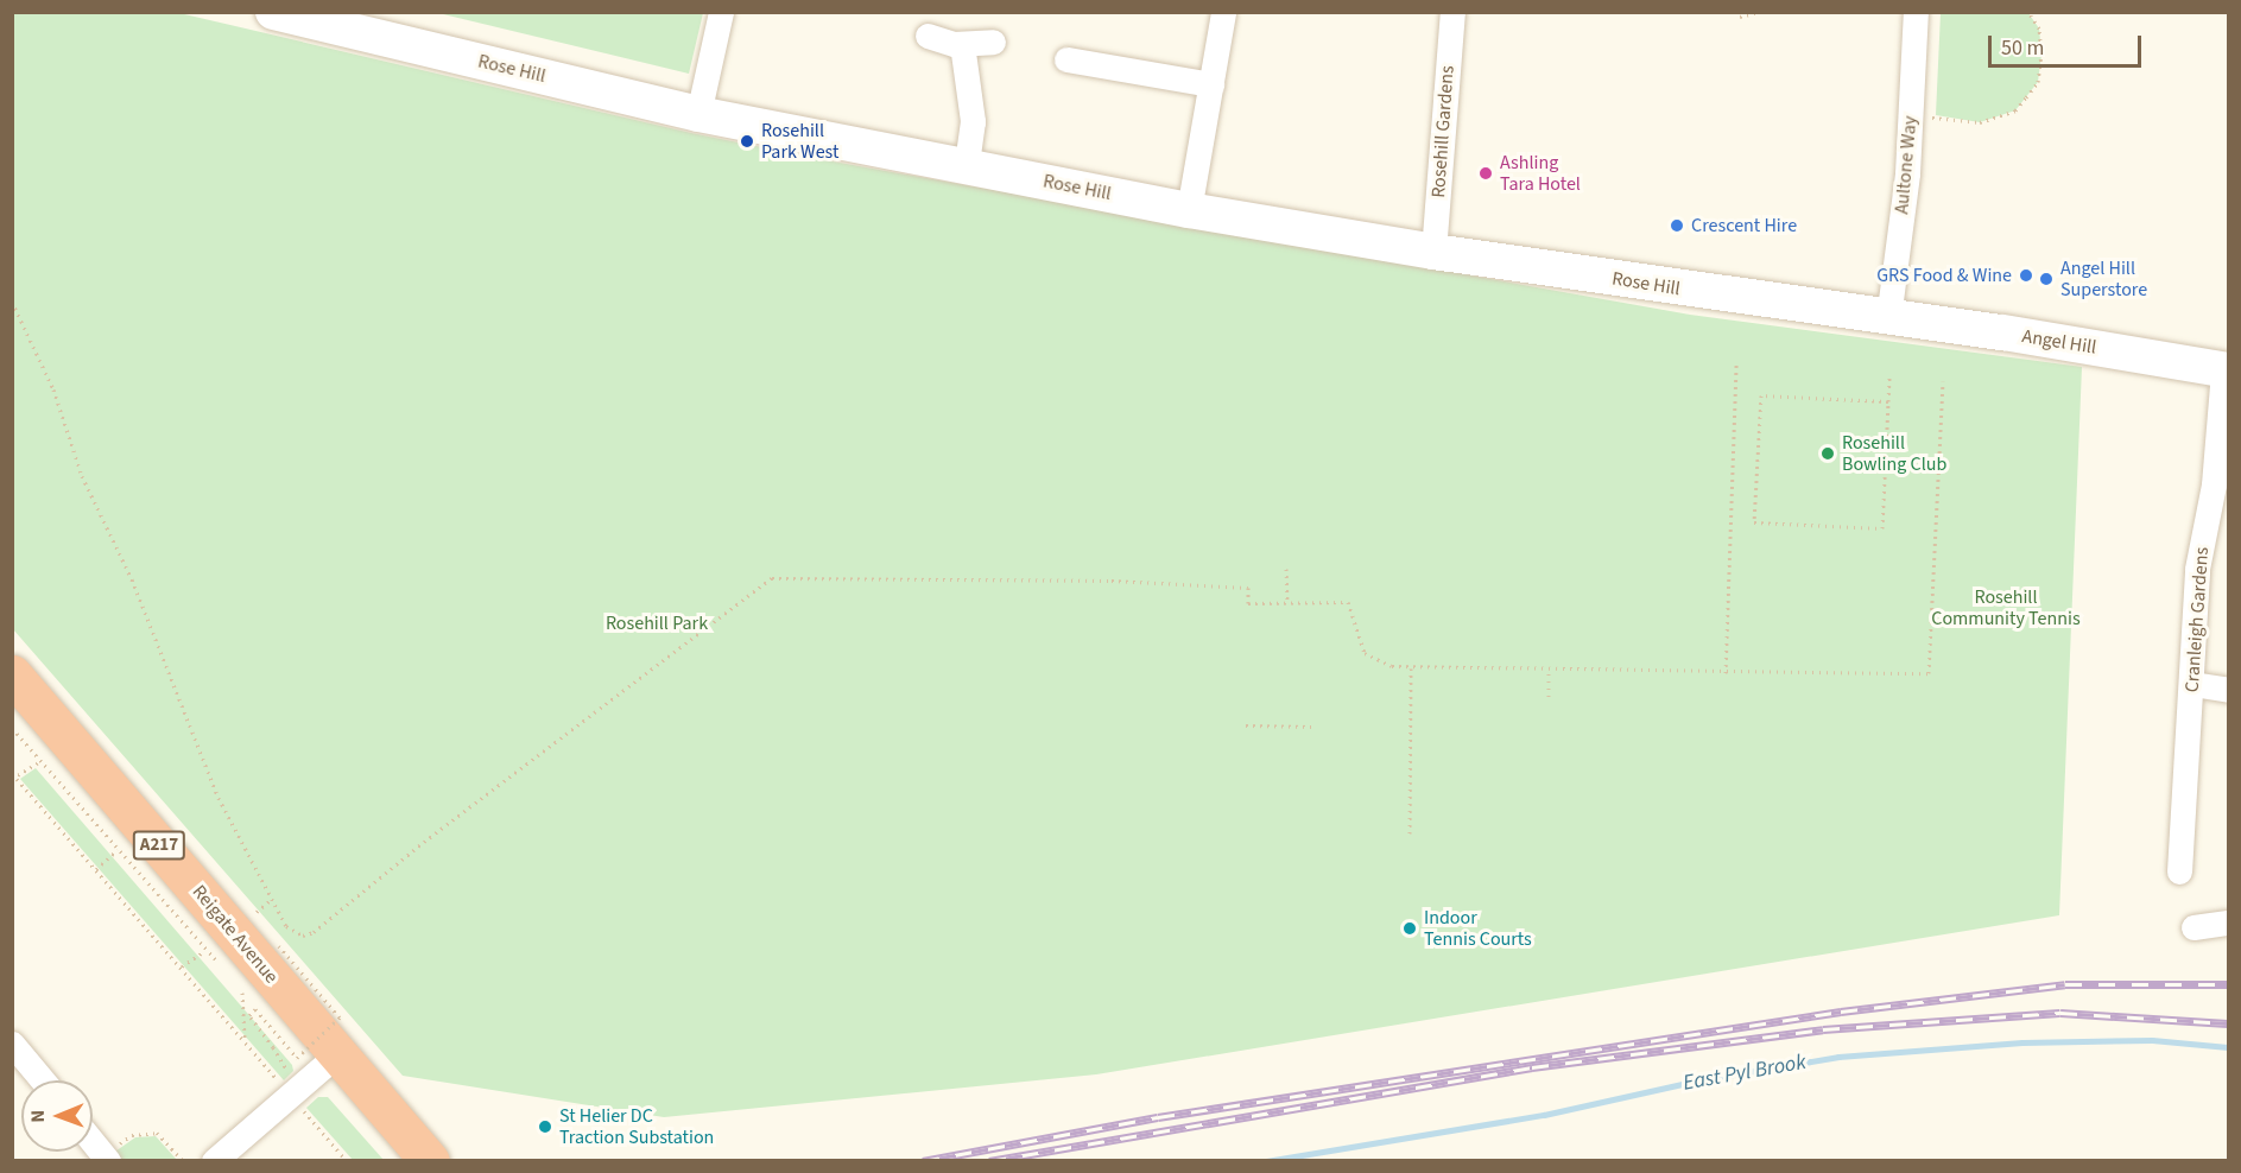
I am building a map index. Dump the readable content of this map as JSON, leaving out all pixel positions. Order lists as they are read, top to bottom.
{
  "streets": {
    "highway": ["A217", "Reigate Avenue"],
    "main road": ["Rose Hill", "Angel Hill"],
    "street": ["Rosehill Gardens", "Aultone Way", "Cranleigh Gardens"]
  },
  "crossings": [
    ["Rose Hill", "Rosehill Gardens"],
    ["Rose Hill", "Aultone Way"],
    ["Rose Hill", "Angel Hill"],
    ["Aultone Way", "Angel Hill"],
    ["Angel Hill", "Cranleigh Gardens"]
  ],
  "water": ["East Pyl Brook"],
  "parks": ["Rosehill Community Tennis", "Rosehill Park"],
  "places": [
    "Rosehill Park West",
    "Ashling Tara Hotel",
    "Crescent Hire",
    "GRS Food & Wine",
    "Angel Hill Superstore",
    "Rosehill Bowling Club",
    "Indoor Tennis Courts",
    "St Helier DC Traction Substation"
  ],
  "scale_bar": "50 m",
  "north": "left"
}
